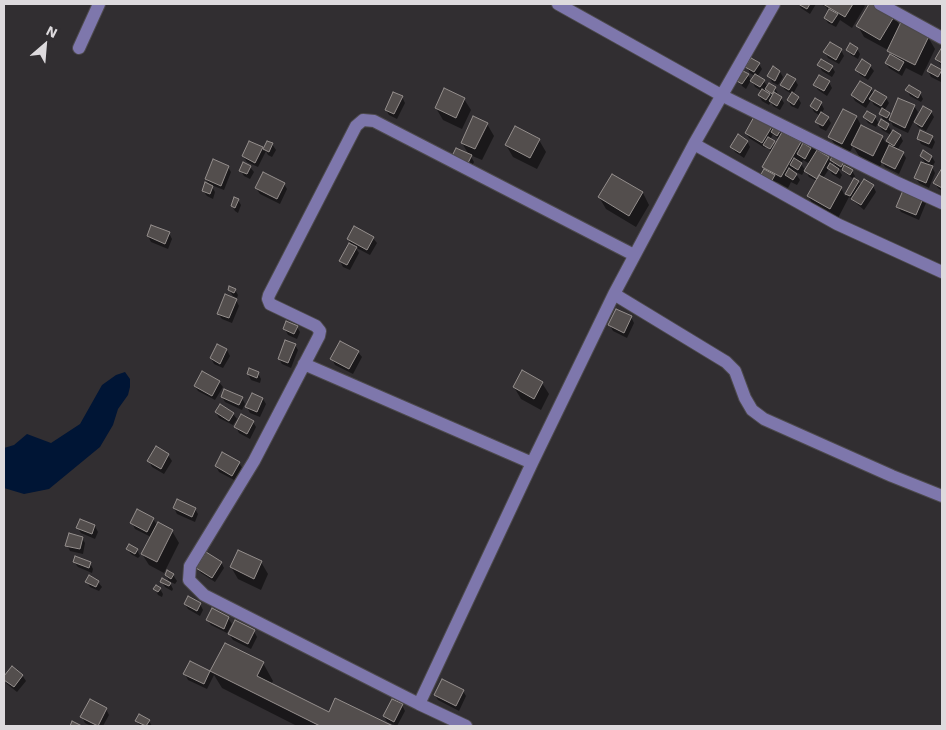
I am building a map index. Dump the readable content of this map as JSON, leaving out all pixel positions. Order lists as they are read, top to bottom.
{
  "north": "top right"
}
